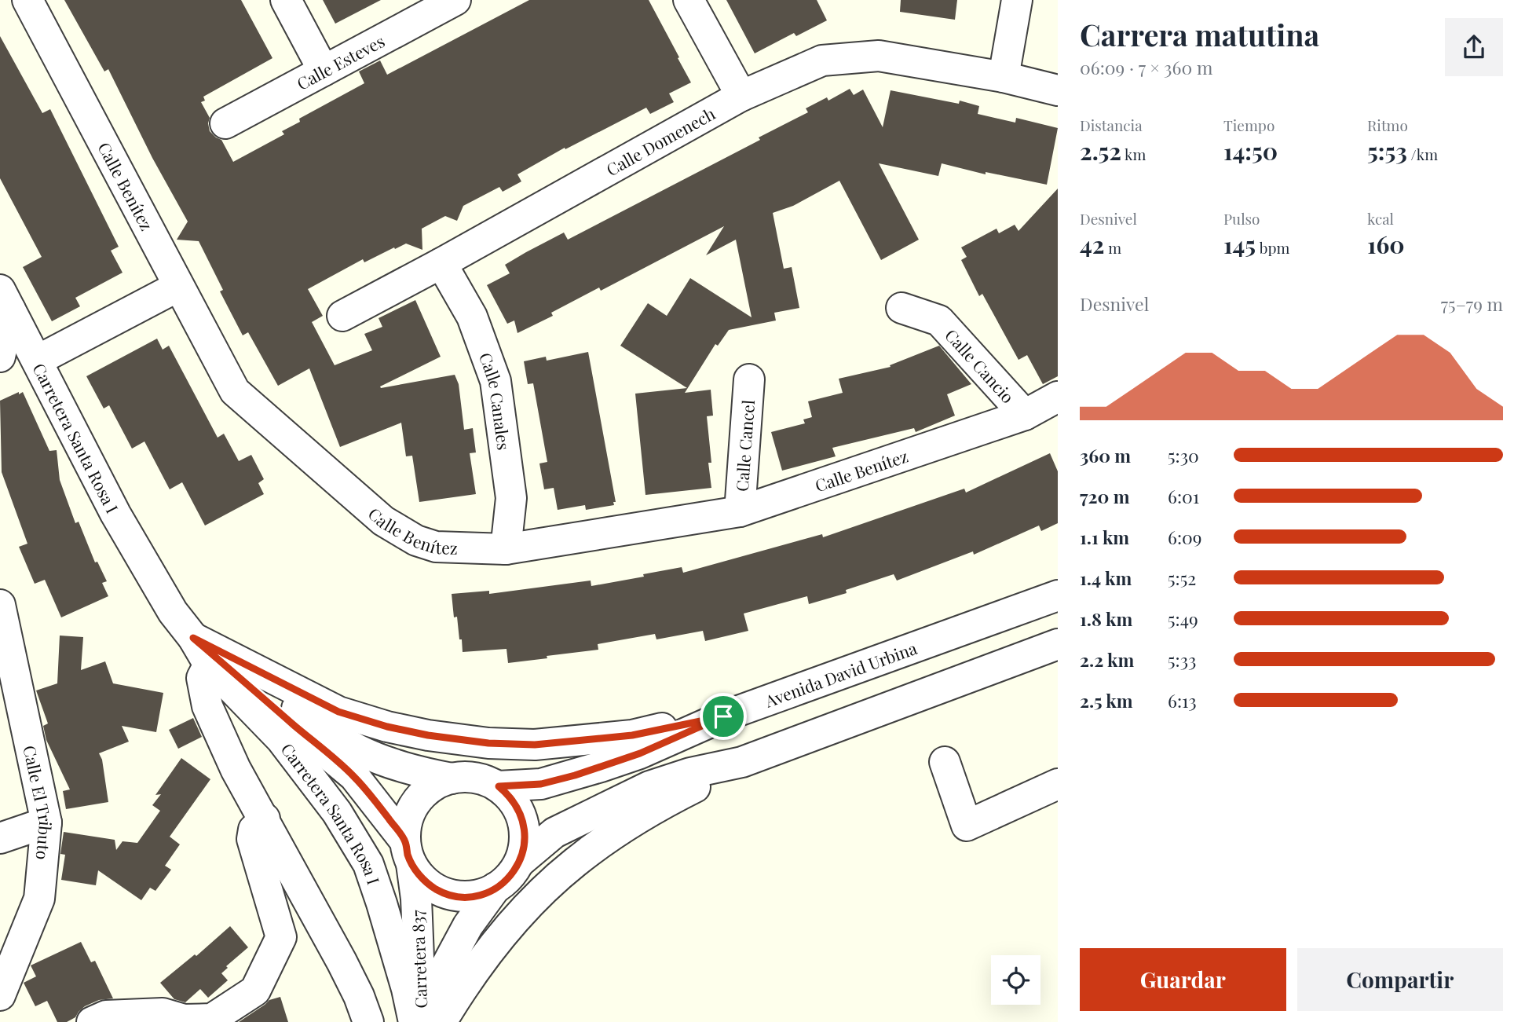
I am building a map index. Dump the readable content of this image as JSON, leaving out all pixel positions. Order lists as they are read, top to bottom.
{
  "streets": {
    "street": [
      "Calle Esteves",
      "Calle Domenech",
      "Calle Benítez",
      "Calle Cancio",
      "Calle Canales",
      "Carretera Santa Rosa I",
      "Calle Cancel",
      "Avenida David Urbina",
      "Calle El Tributo",
      "Carretera 837"
    ]
  },
  "crossings": [
    ["Calle Domenech", "Calle Canales"],
    ["Calle Benítez", "Calle Cancio"],
    ["Calle Benítez", "Calle Canales"],
    ["Calle Benítez", "Calle Cancel"],
    ["Carretera Santa Rosa I", "Avenida David Urbina"],
    ["Carretera Santa Rosa I", "Carretera 837"],
    ["Avenida David Urbina", "Carretera 837"]
  ],
  "page": {
    "heading": ["Carrera matutina", "06:09 · 7 × 360 m"],
    "stats": [
      ["Distancia", "2.52 km"],
      ["Tiempo", "14:50"],
      ["Ritmo", "5:53 /km"],
      ["Desnivel", "42 m"],
      ["Pulso", "145 bpm"],
      ["kcal", "160"]
    ],
    "chart": ["Desnivel", "75–79 m"],
    "list": [
      {
        "name": "360 m",
        "note": "5:30"
      },
      {
        "name": "720 m",
        "note": "6:01"
      },
      {
        "name": "1.1 km",
        "note": "6:09"
      },
      {
        "name": "1.4 km",
        "note": "5:52"
      },
      {
        "name": "1.8 km",
        "note": "5:49"
      },
      {
        "name": "2.2 km",
        "note": "5:33"
      },
      {
        "name": "2.5 km",
        "note": "6:13"
      }
    ],
    "buttons": ["Guardar", "Compartir"]
  }
}
